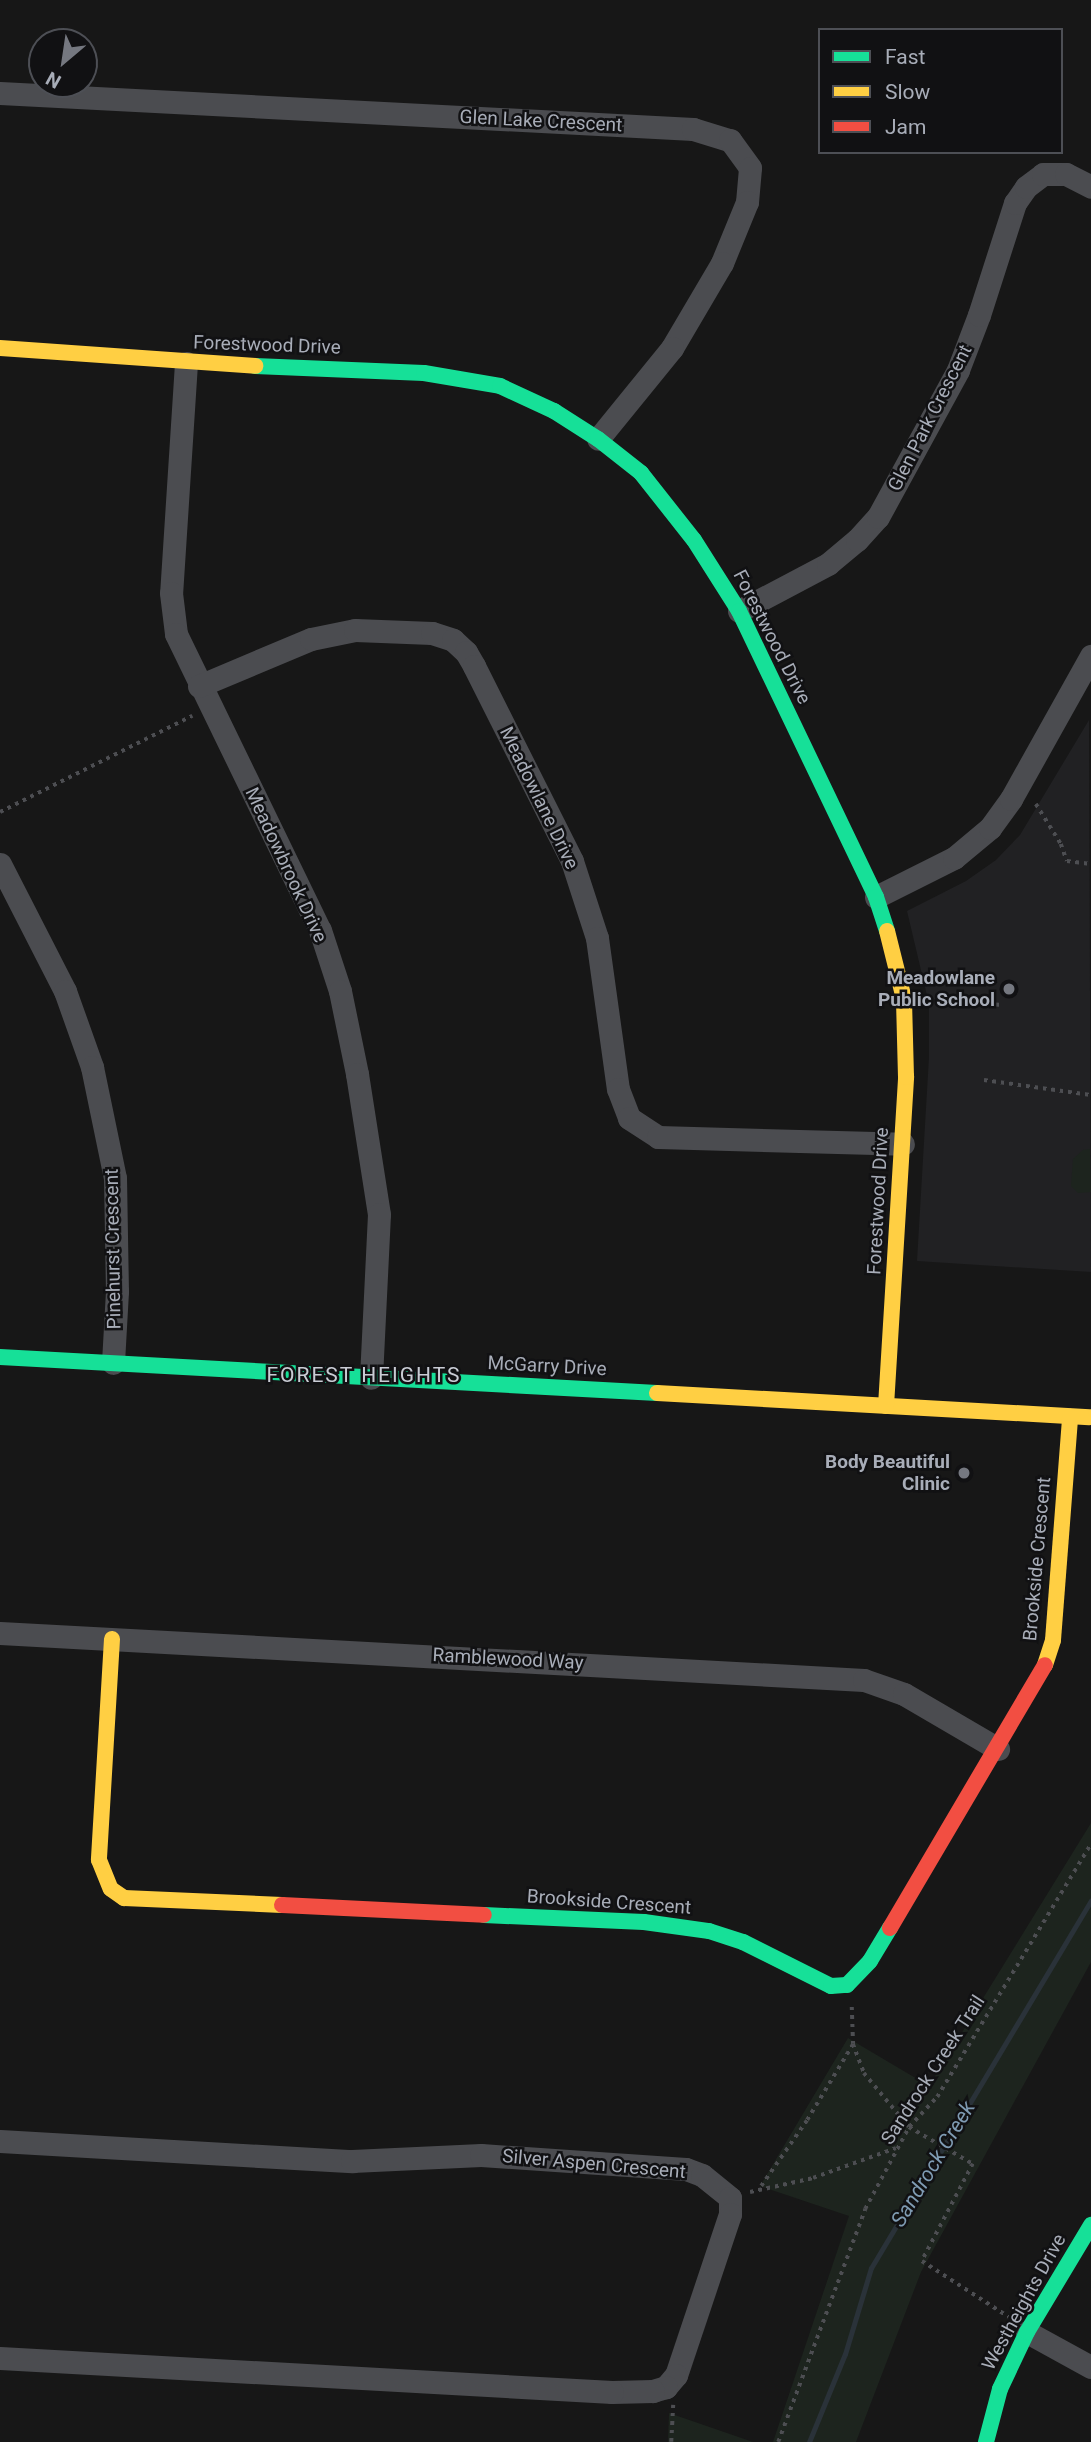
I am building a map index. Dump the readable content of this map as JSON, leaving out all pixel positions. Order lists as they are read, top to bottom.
{
  "streets": {
    "street": [
      "Glen Lake Crescent",
      "Forestwood Drive",
      "Glen Park Crescent",
      "Meadowlane Drive",
      "Meadowbrook Drive",
      "Pinehurst Crescent",
      "McGarry Drive",
      "Brookside Crescent",
      "Ramblewood Way",
      "Silver Aspen Crescent",
      "Westheights Drive"
    ],
    "path": ["Sandrock Creek Trail"]
  },
  "crossings": [
    ["Glen Lake Crescent", "Forestwood Drive"],
    ["Forestwood Drive", "Glen Park Crescent"],
    ["Forestwood Drive", "Meadowlane Drive"],
    ["Forestwood Drive", "Meadowbrook Drive"],
    ["Forestwood Drive", "McGarry Drive"],
    ["Meadowlane Drive", "Meadowbrook Drive"],
    ["Meadowbrook Drive", "McGarry Drive"],
    ["Pinehurst Crescent", "McGarry Drive"],
    ["McGarry Drive", "Brookside Crescent"],
    ["Brookside Crescent", "Ramblewood Way"]
  ],
  "districts": ["FOREST HEIGHTS"],
  "water": ["Sandrock Creek"],
  "places": ["Meadowlane Public School", "Body Beautiful Clinic"],
  "legend": ["Fast", "Slow", "Jam"],
  "north": "bottom left"
}
